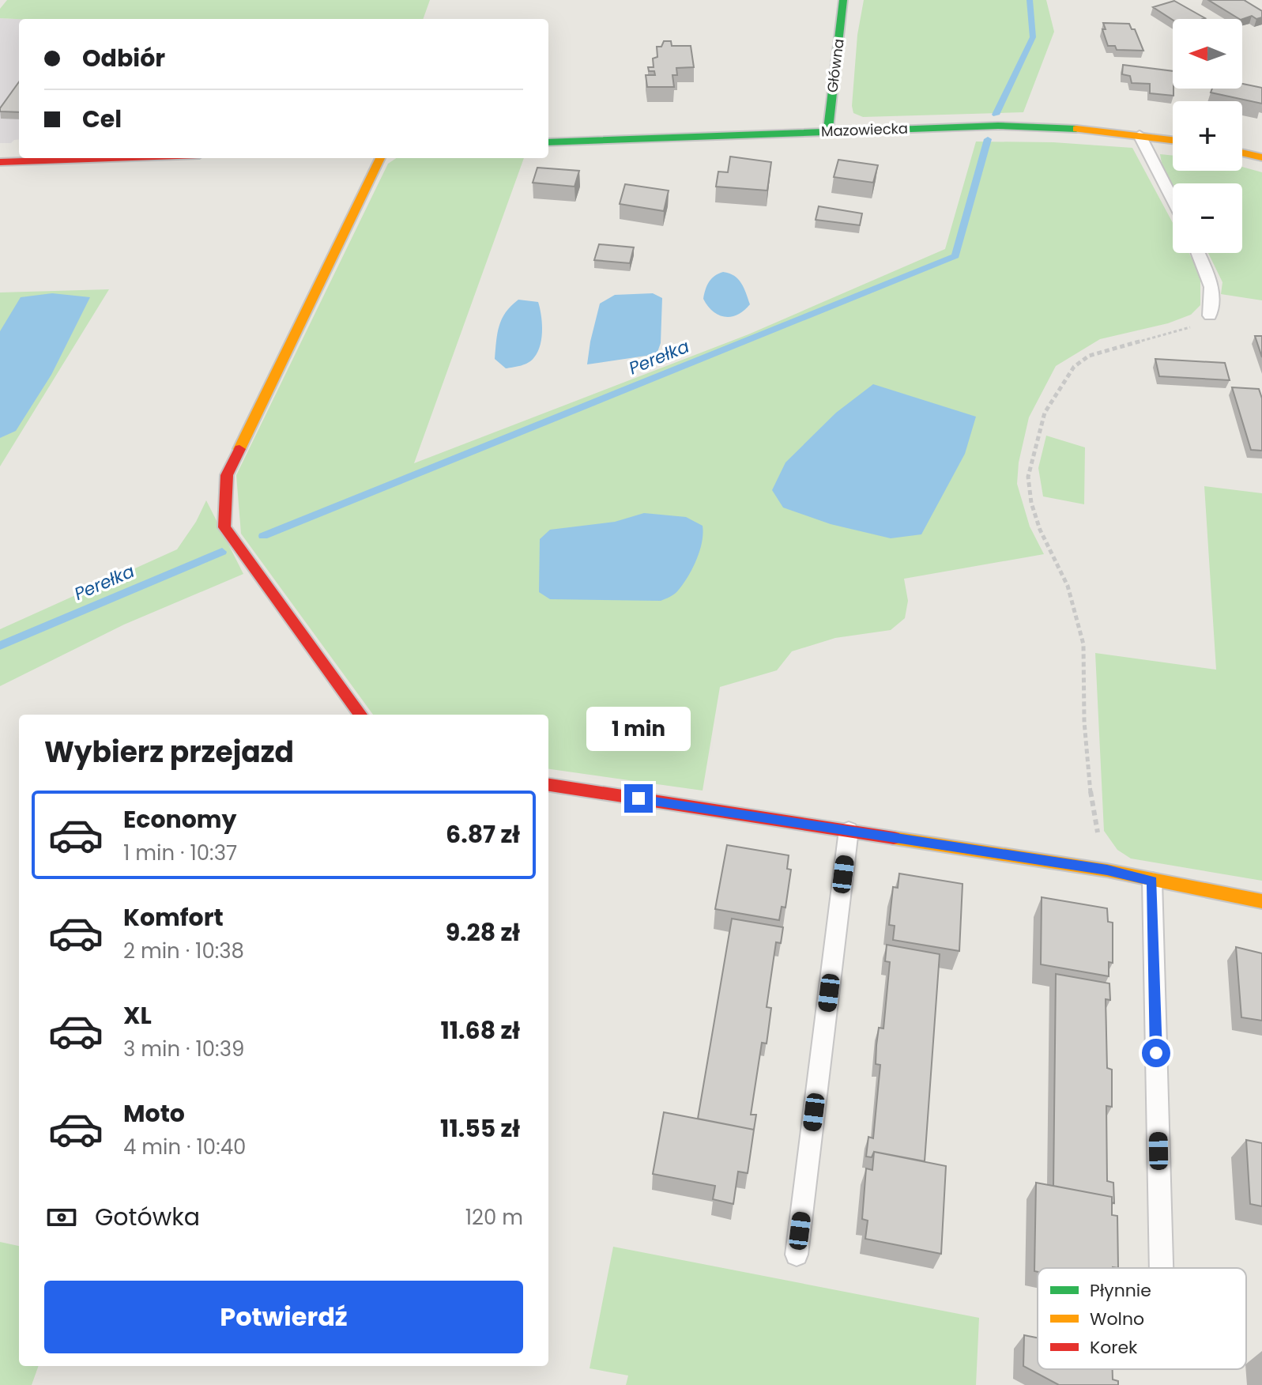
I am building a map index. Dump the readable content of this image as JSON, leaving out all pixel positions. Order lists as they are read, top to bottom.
{
  "streets": {
    "street": ["Główna", "Mazowiecka"]
  },
  "crossings": [
    ["Główna", "Mazowiecka"]
  ],
  "water": ["Perełka"],
  "legend": ["Płynnie", "Wolno", "Korek"],
  "north": "left",
  "page": {
    "map_buttons": ["+", "−"],
    "banner": ["Odbiór", "Cel"],
    "bubble": "1 min",
    "heading": "Wybierz przejazd",
    "list": [
      {
        "name": "Economy",
        "note": "1 min · 10:37",
        "value": "6.87 zł"
      },
      {
        "name": "Komfort",
        "note": "2 min · 10:38",
        "value": "9.28 zł"
      },
      {
        "name": "XL",
        "note": "3 min · 10:39",
        "value": "11.68 zł"
      },
      {
        "name": "Moto",
        "note": "4 min · 10:40",
        "value": "11.55 zł"
      }
    ],
    "pay": ["Gotówka", "120 m"],
    "buttons": "Potwierdź"
  }
}
